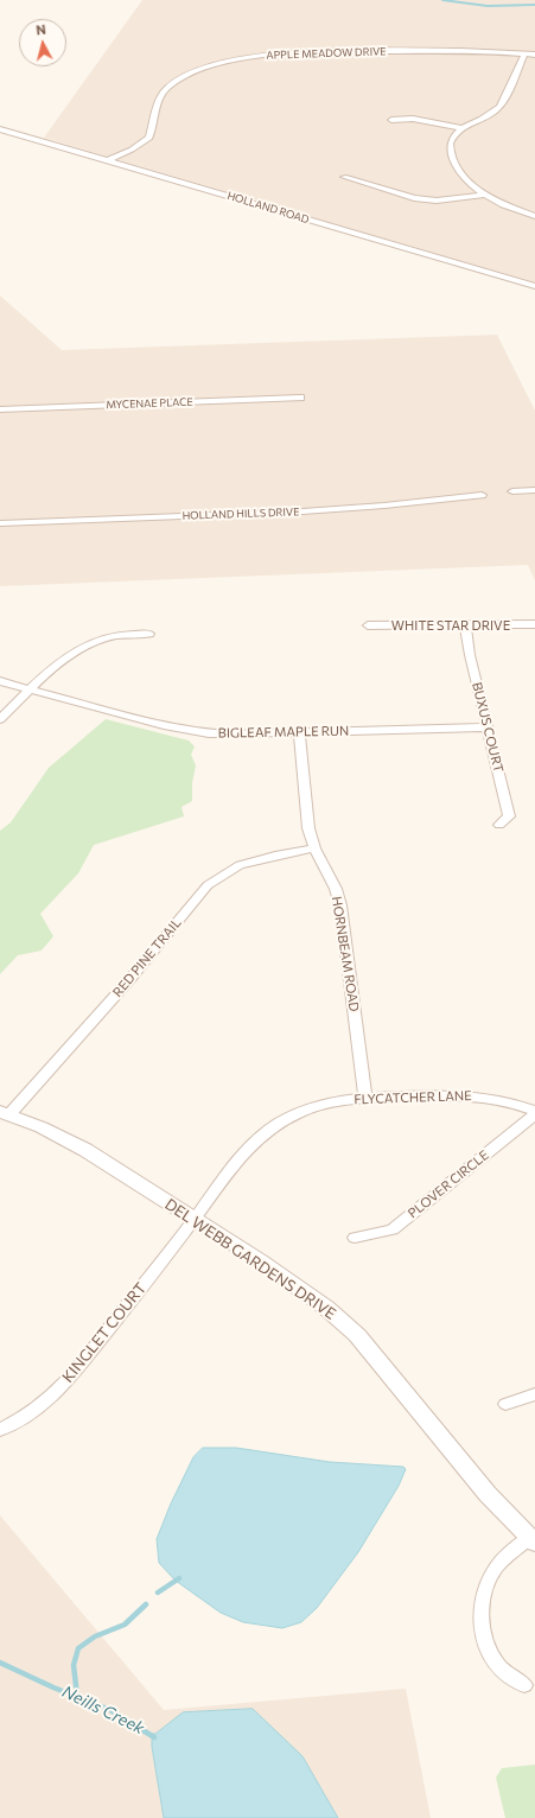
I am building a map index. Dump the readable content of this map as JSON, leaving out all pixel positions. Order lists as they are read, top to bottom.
{
  "streets": {
    "street": [
      "APPLE MEADOW DRIVE",
      "HOLLAND ROAD",
      "MYCENAE PLACE",
      "HOLLAND HILLS DRIVE",
      "WHITE STAR DRIVE",
      "BUXUS COURT",
      "BIGLEAF MAPLE RUN",
      "HORNBEAM ROAD",
      "RED PINE TRAIL",
      "FLYCATCHER LANE",
      "PLOVER CIRCLE",
      "DEL WEBB GARDENS DRIVE",
      "KINGLET COURT"
    ]
  },
  "crossings": [
    ["APPLE MEADOW DRIVE", "HOLLAND ROAD"],
    ["WHITE STAR DRIVE", "BUXUS COURT"],
    ["BUXUS COURT", "BIGLEAF MAPLE RUN"],
    ["BIGLEAF MAPLE RUN", "HORNBEAM ROAD"],
    ["HORNBEAM ROAD", "RED PINE TRAIL"],
    ["HORNBEAM ROAD", "FLYCATCHER LANE"],
    ["RED PINE TRAIL", "DEL WEBB GARDENS DRIVE"],
    ["FLYCATCHER LANE", "DEL WEBB GARDENS DRIVE"],
    ["FLYCATCHER LANE", "KINGLET COURT"],
    ["DEL WEBB GARDENS DRIVE", "KINGLET COURT"]
  ],
  "water": ["Neills Creek"],
  "north": "top"
}
